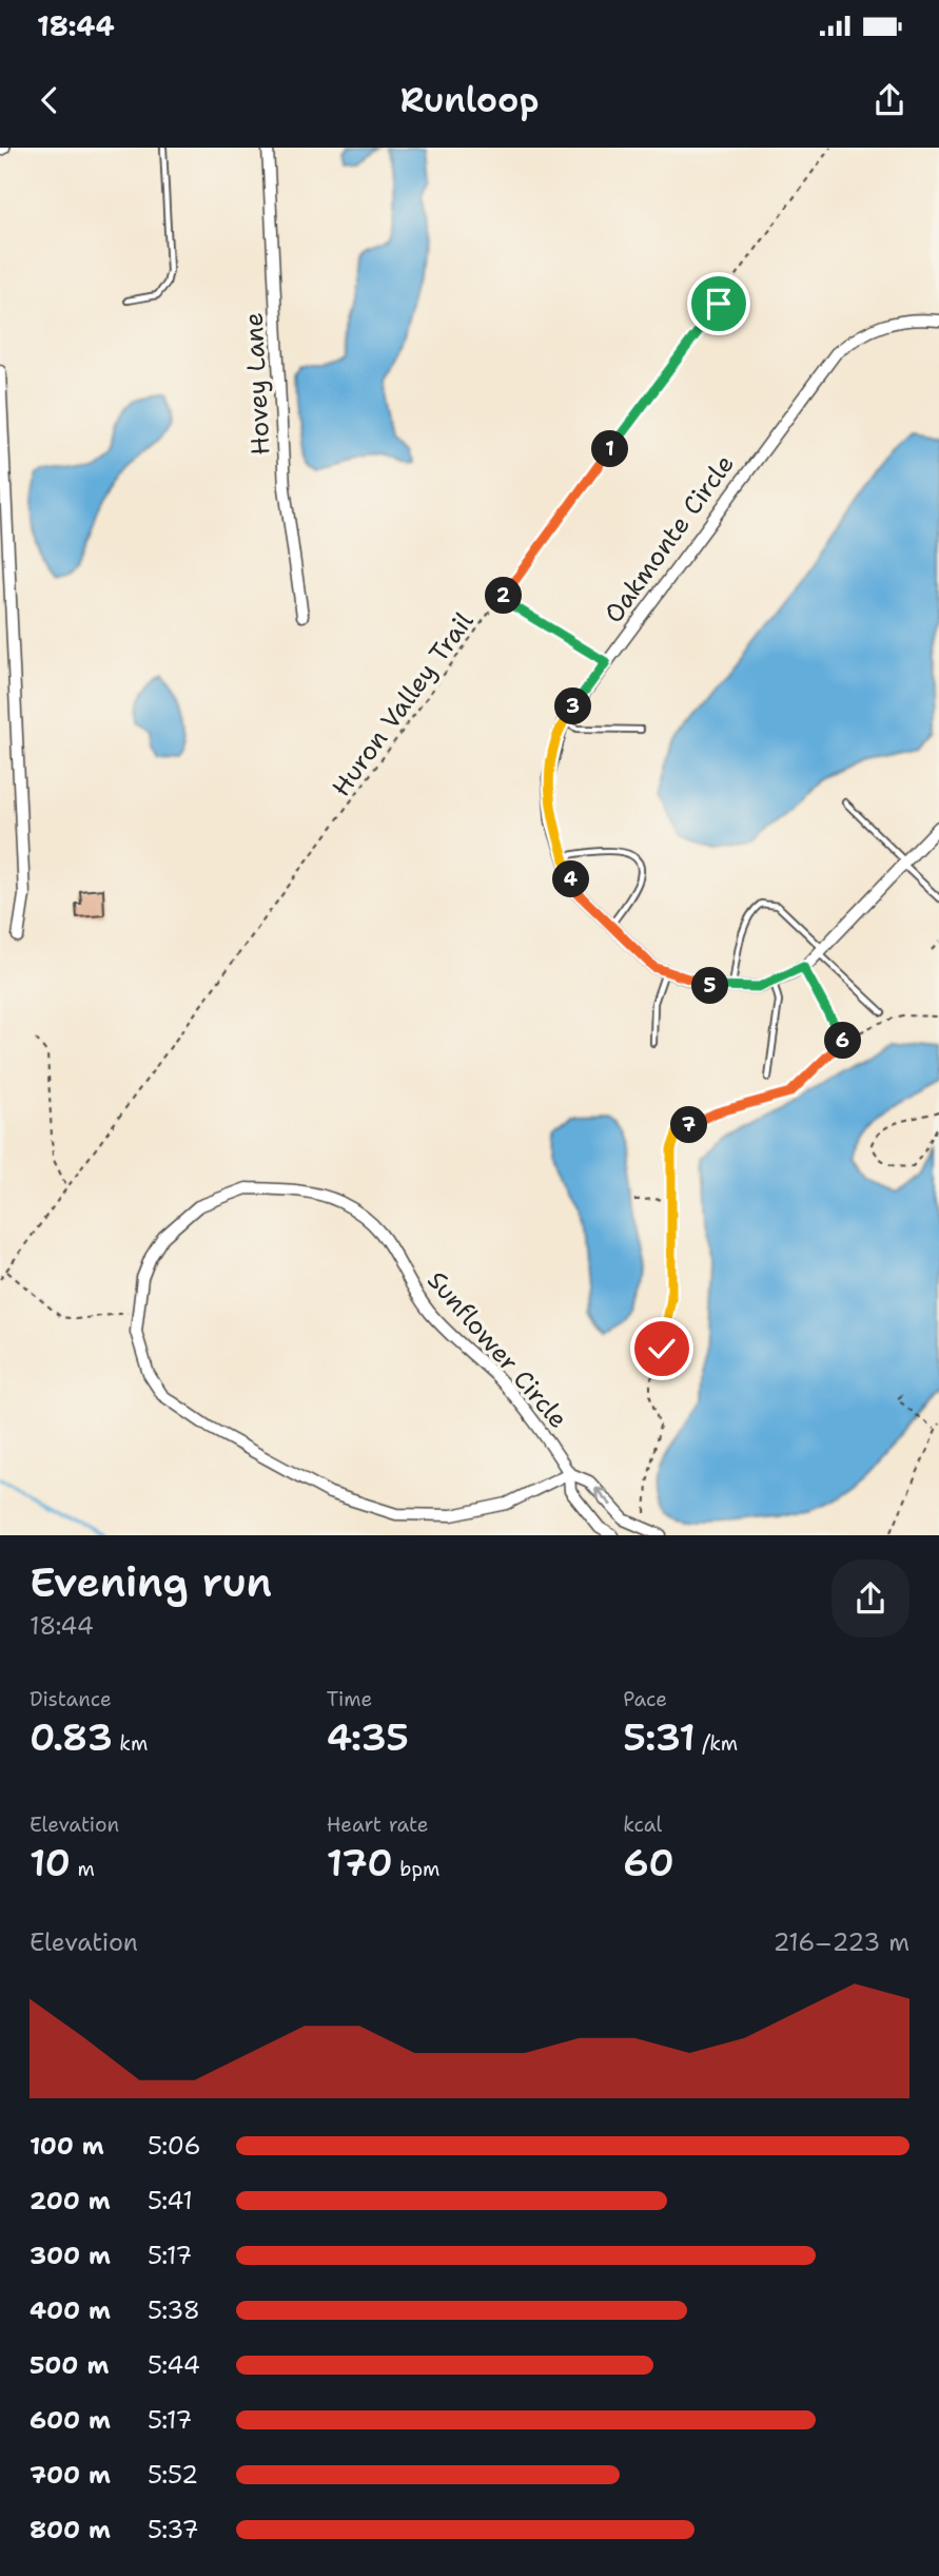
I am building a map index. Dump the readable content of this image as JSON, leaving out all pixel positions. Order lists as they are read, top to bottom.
{
  "streets": {
    "street": ["Hovey Lane", "Oakmonte Circle", "Sunflower Circle"],
    "path": ["Huron Valley Trail"]
  },
  "page": {
    "status": "18:44",
    "header": "Runloop",
    "pins": [
      "1",
      "2",
      "3",
      "4",
      "5",
      "6",
      "7"
    ],
    "heading": ["Evening run", "18:44"],
    "stats": [
      ["Distance", "0.83 km"],
      ["Time", "4:35"],
      ["Pace", "5:31 /km"],
      ["Elevation", "10 m"],
      ["Heart rate", "170 bpm"],
      ["kcal", "60"]
    ],
    "chart": ["Elevation", "216–223 m"],
    "list": [
      {
        "name": "100 m",
        "note": "5:06"
      },
      {
        "name": "200 m",
        "note": "5:41"
      },
      {
        "name": "300 m",
        "note": "5:17"
      },
      {
        "name": "400 m",
        "note": "5:38"
      },
      {
        "name": "500 m",
        "note": "5:44"
      },
      {
        "name": "600 m",
        "note": "5:17"
      },
      {
        "name": "700 m",
        "note": "5:52"
      },
      {
        "name": "800 m",
        "note": "5:37"
      }
    ]
  }
}
